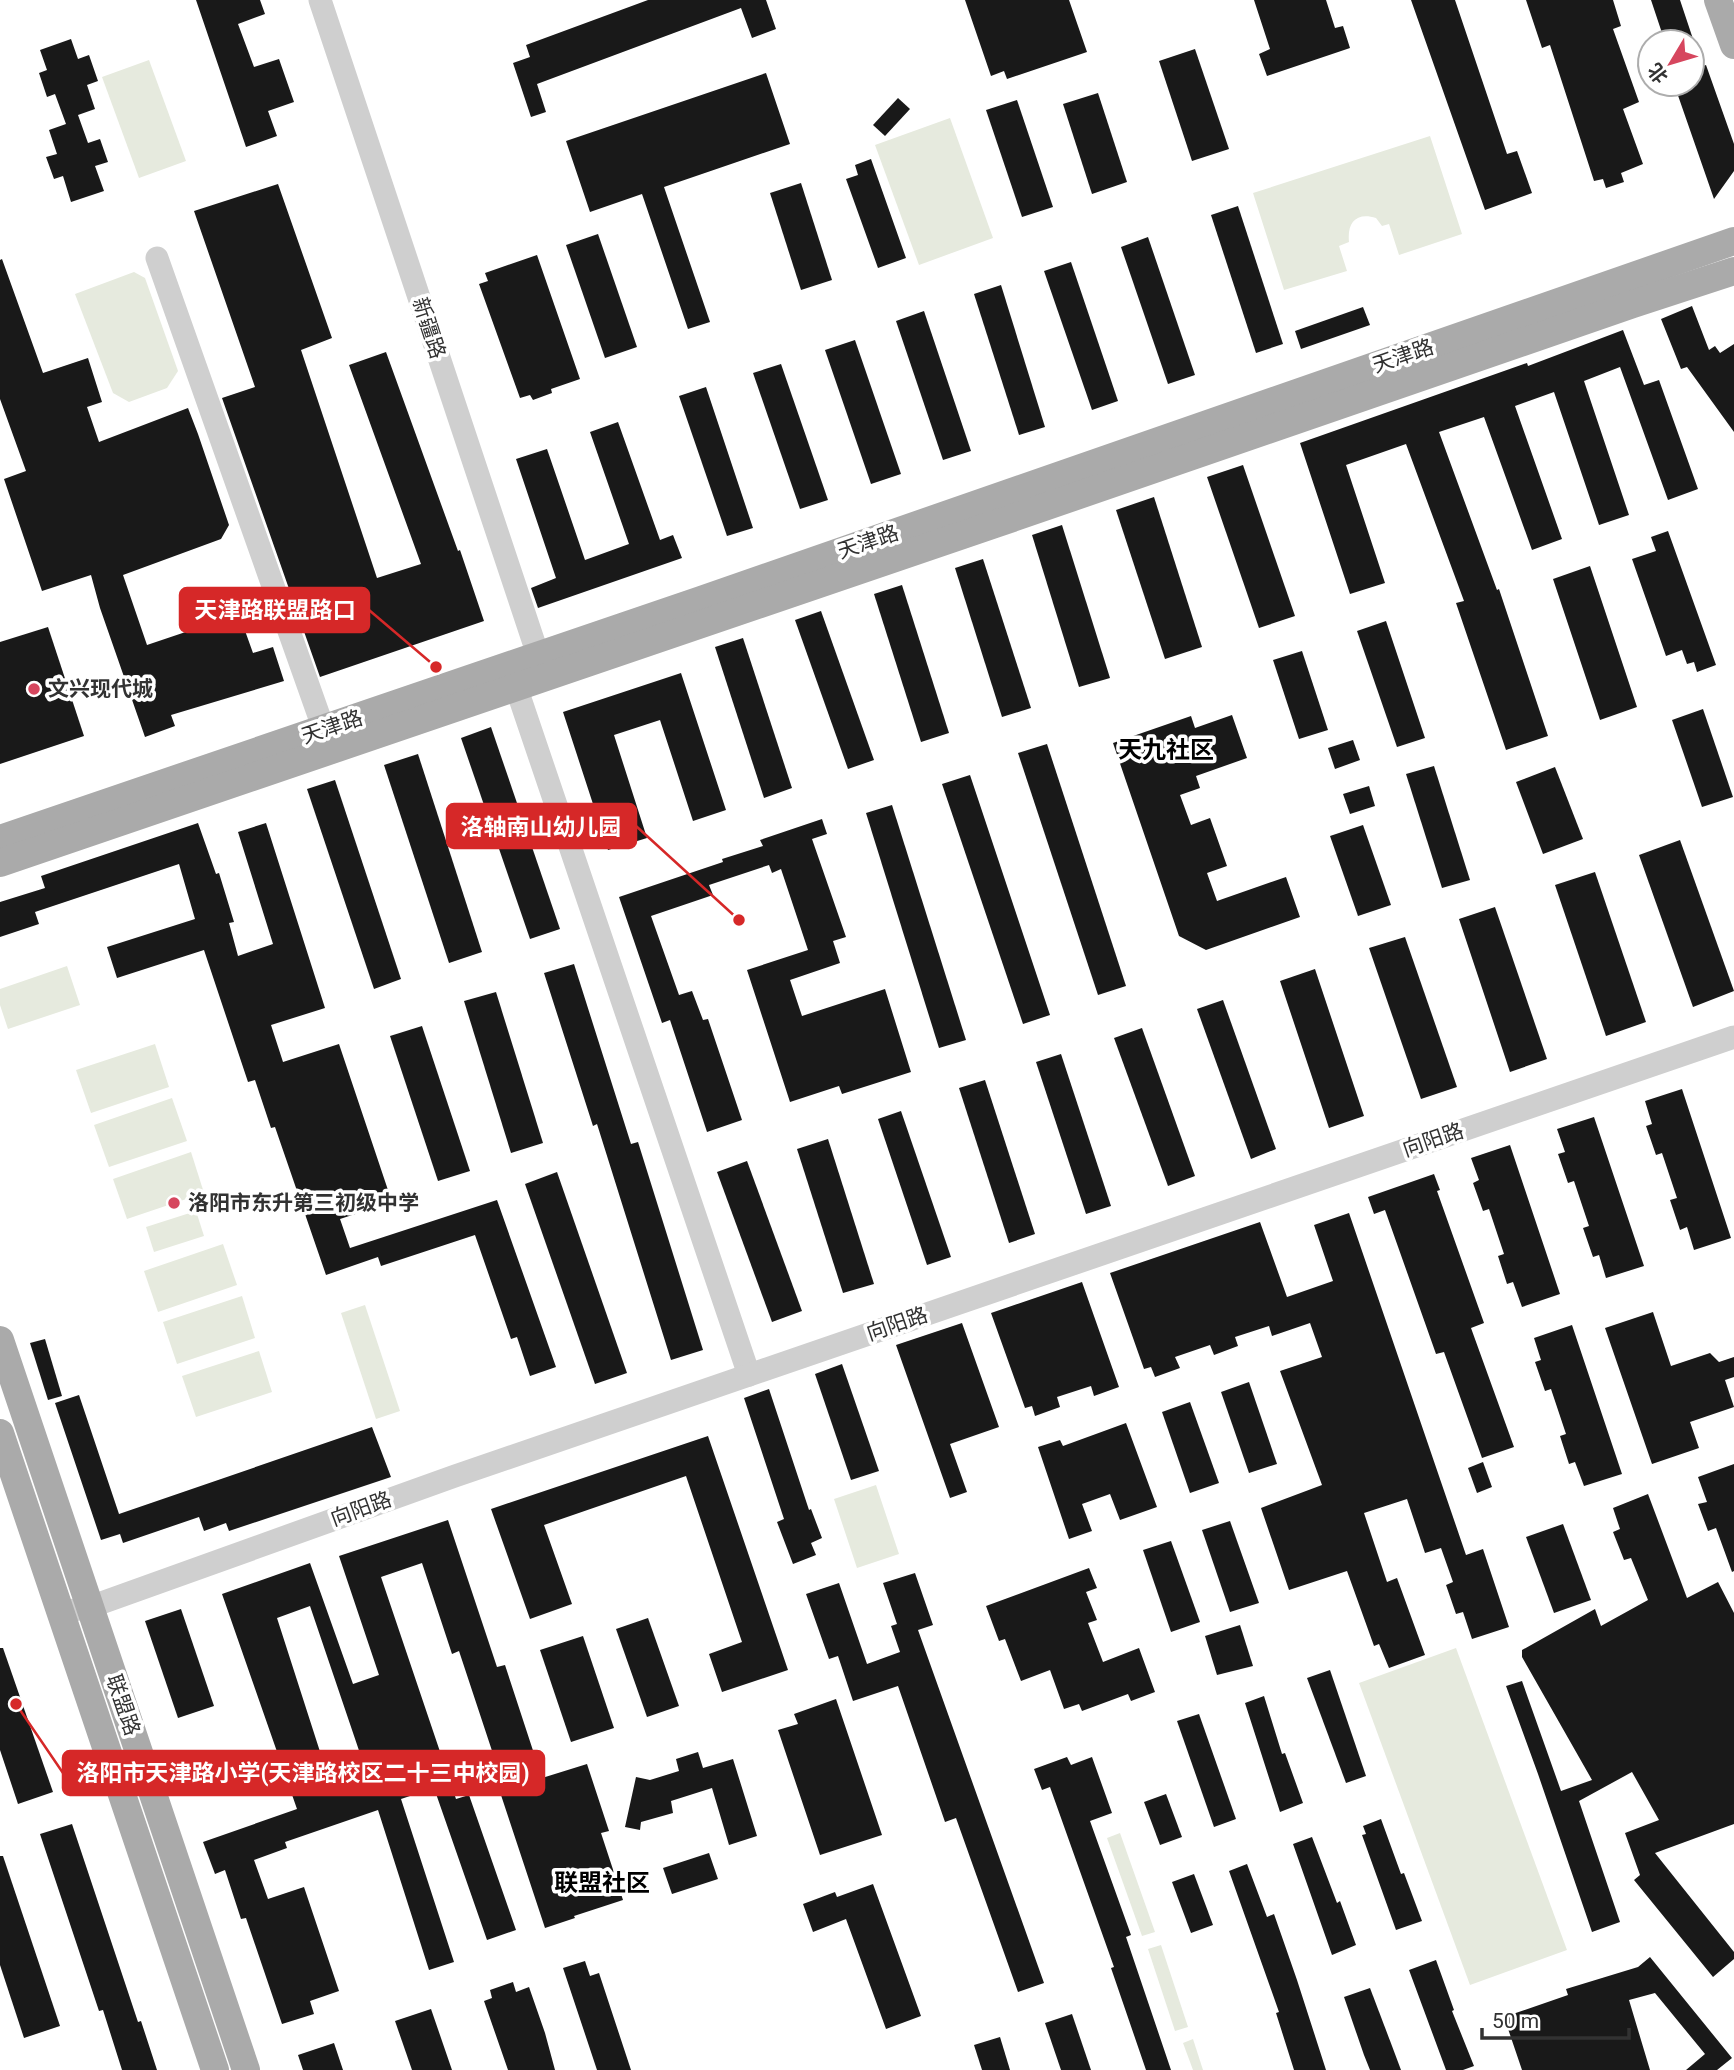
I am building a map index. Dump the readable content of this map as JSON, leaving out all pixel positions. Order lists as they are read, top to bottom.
{
  "streets": {
    "main road": ["天津路", "联盟路"],
    "street": ["新疆路", "向阳路"]
  },
  "crossings": [
    ["新疆路", "天津路"],
    ["向阳路", "联盟路"]
  ],
  "districts": ["天九社区", "联盟社区"],
  "places": [
    "天津路联盟路口",
    "文兴现代城",
    "洛轴南山幼儿园",
    "洛阳市东升第三初级中学",
    "洛阳市天津路小学(天津路校区二十三中校园)"
  ],
  "scale_bar": "50 m",
  "north": "bottom left"
}
